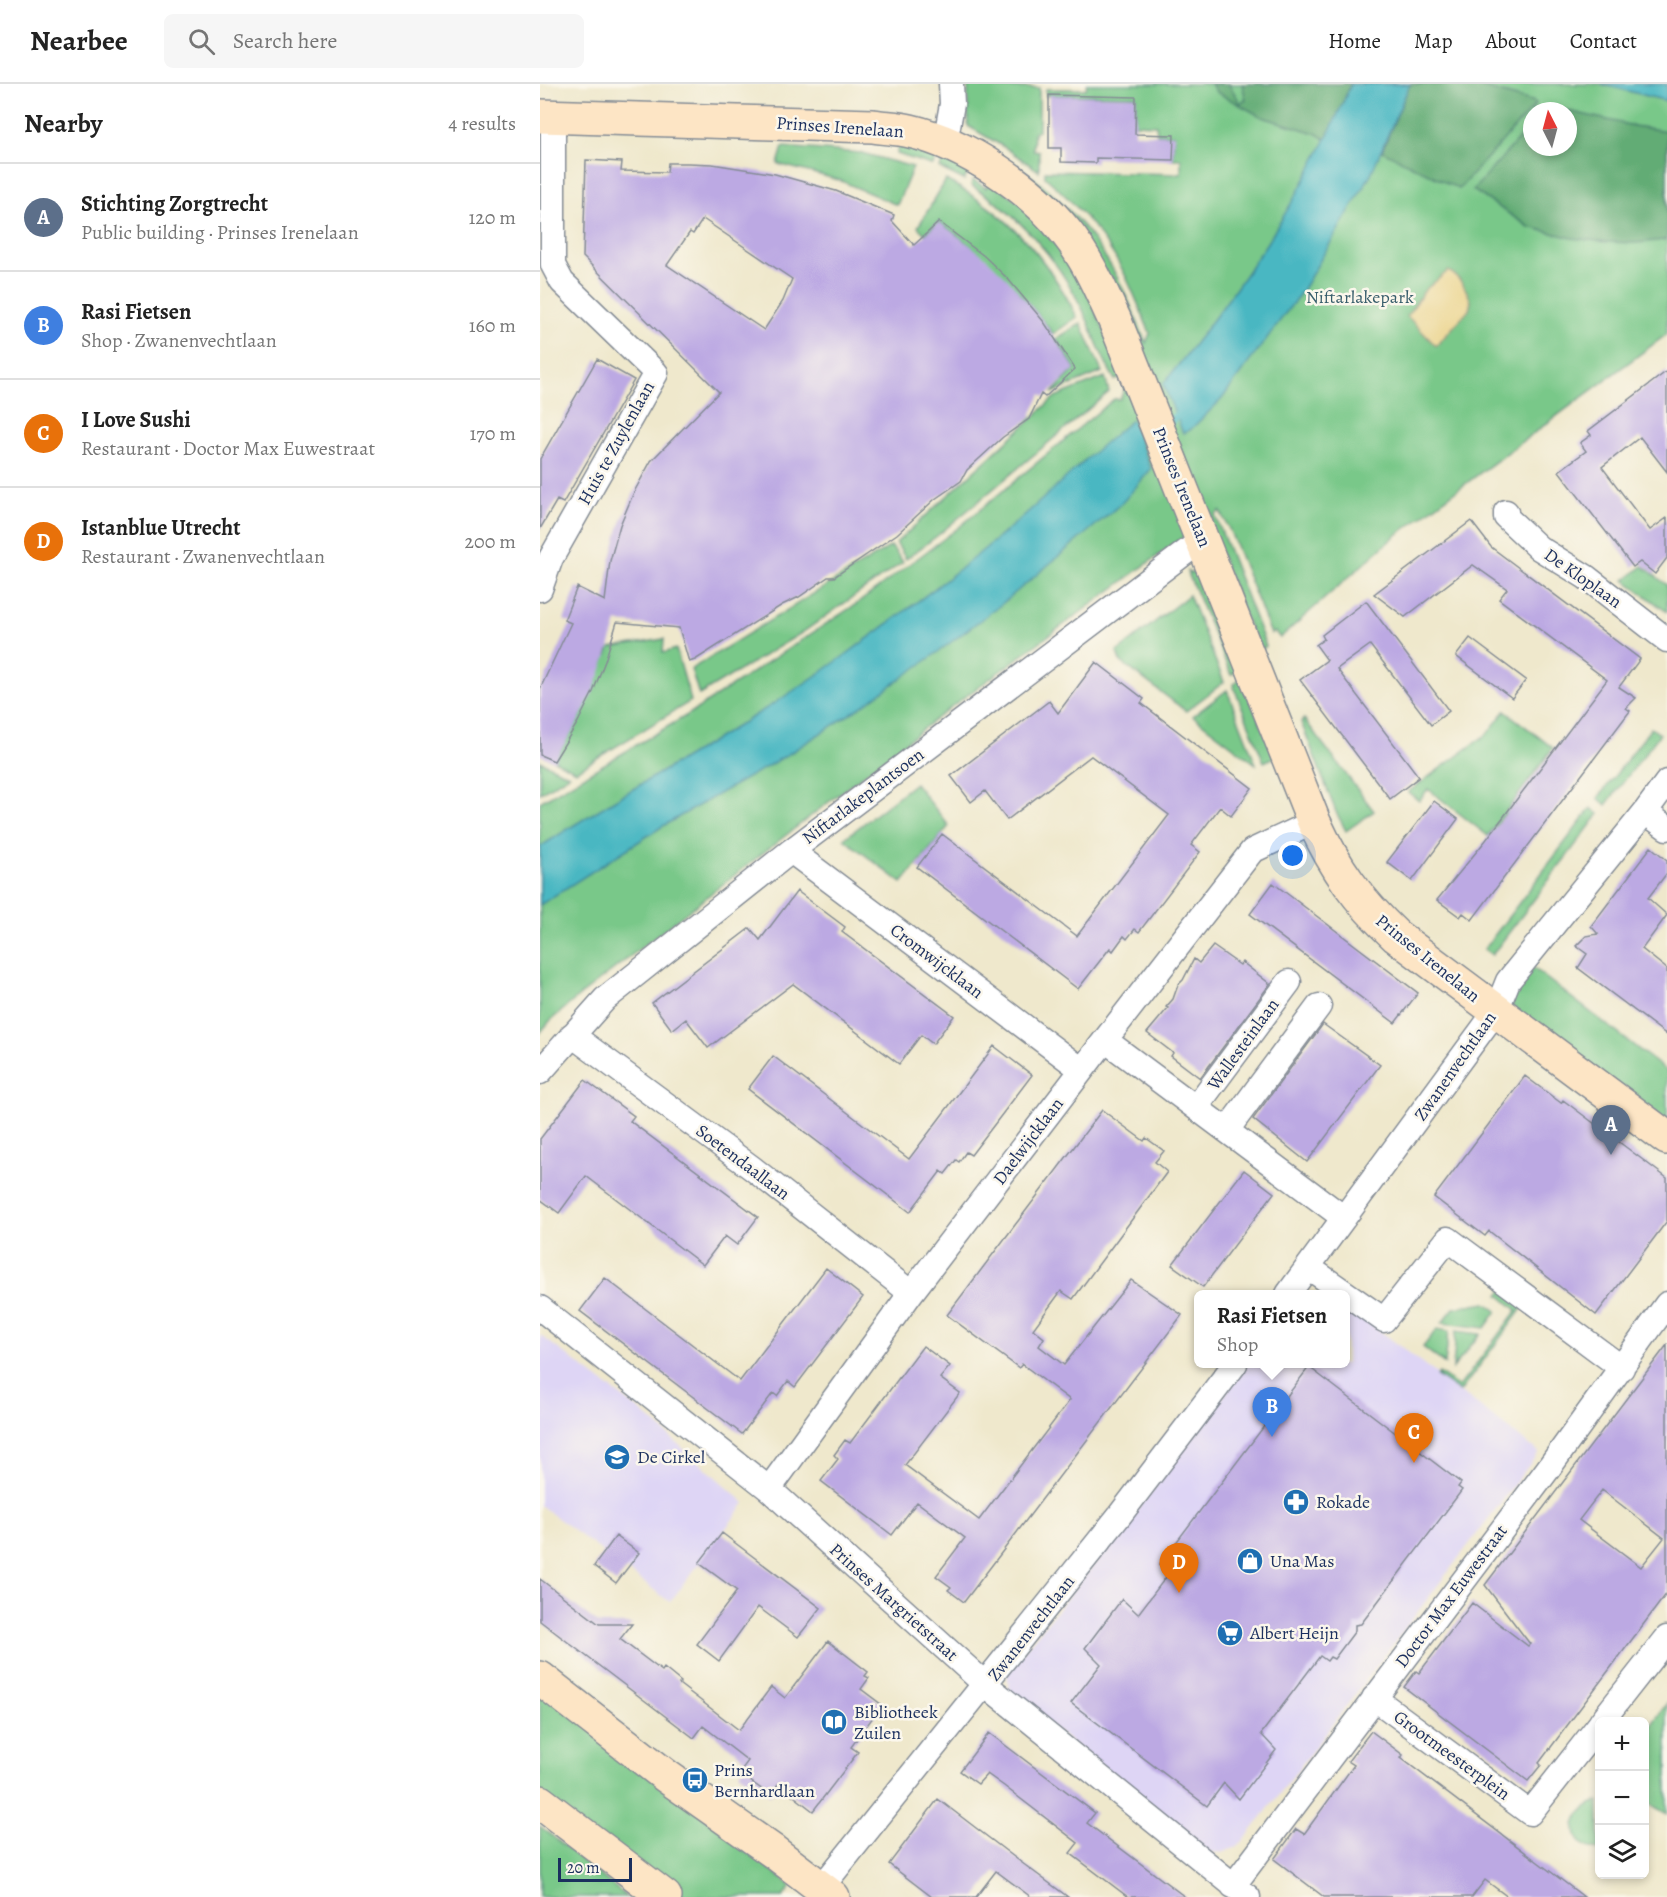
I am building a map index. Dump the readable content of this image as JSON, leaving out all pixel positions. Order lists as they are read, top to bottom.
{
  "streets": {
    "street": [
      "Prinses Irenelaan",
      "Huis te Zuylenlaan",
      "De Kloplaan",
      "Niftarlakeplantsoen",
      "Cromwijcklaan",
      "Wallesteinlaan",
      "Zwanenvechtlaan",
      "Daelwijcklaan",
      "Soetendaallaan",
      "Doctor Max Euwestraat",
      "Prinses Margrietstraat",
      "Grootmeesterplein"
    ]
  },
  "crossings": [
    ["Prinses Irenelaan", "Huis te Zuylenlaan"],
    ["Prinses Irenelaan", "Niftarlakeplantsoen"],
    ["Prinses Irenelaan", "Zwanenvechtlaan"],
    ["Prinses Irenelaan", "Daelwijcklaan"],
    ["Niftarlakeplantsoen", "Cromwijcklaan"],
    ["Niftarlakeplantsoen", "Soetendaallaan"],
    ["Cromwijcklaan", "Daelwijcklaan"],
    ["Wallesteinlaan", "Zwanenvechtlaan"],
    ["Wallesteinlaan", "Daelwijcklaan"],
    ["Zwanenvechtlaan", "Prinses Margrietstraat"],
    ["Daelwijcklaan", "Soetendaallaan"],
    ["Daelwijcklaan", "Prinses Margrietstraat"],
    ["Doctor Max Euwestraat", "Prinses Margrietstraat"],
    ["Doctor Max Euwestraat", "Grootmeesterplein"]
  ],
  "parks": ["Niftarlakepark"],
  "places": {
    "school or university": ["De Cirkel"],
    "pharmacy": ["Rokade"],
    "shop": ["Una Mas"],
    "supermarket": ["Albert Heijn"],
    "library": ["Bibliotheek Zuilen"],
    "bus stop": ["Prins Bernhardlaan"]
  },
  "scale_bar": "20 m",
  "north": "top",
  "page": {
    "header": "Nearbee",
    "search": "Search here",
    "nav": [
      "Home",
      "Map",
      "About",
      "Contact"
    ],
    "heading": ["Nearby", "4 results"],
    "list": [
      {
        "mark": "A",
        "name": "Stichting Zorgtrecht",
        "note": "Public building · Prinses Irenelaan",
        "value": "120 m"
      },
      {
        "mark": "B",
        "name": "Rasi Fietsen",
        "note": "Shop · Zwanenvechtlaan",
        "value": "160 m"
      },
      {
        "mark": "C",
        "name": "I Love Sushi",
        "note": "Restaurant · Doctor Max Euwestraat",
        "value": "170 m"
      },
      {
        "mark": "D",
        "name": "Istanblue Utrecht",
        "note": "Restaurant · Zwanenvechtlaan",
        "value": "200 m"
      }
    ],
    "pins": [
      "A",
      "B",
      "C",
      "D"
    ],
    "popup": ["Rasi Fietsen", "Shop"],
    "map_buttons": ["+", "−"],
    "scale": "20 m"
  }
}
